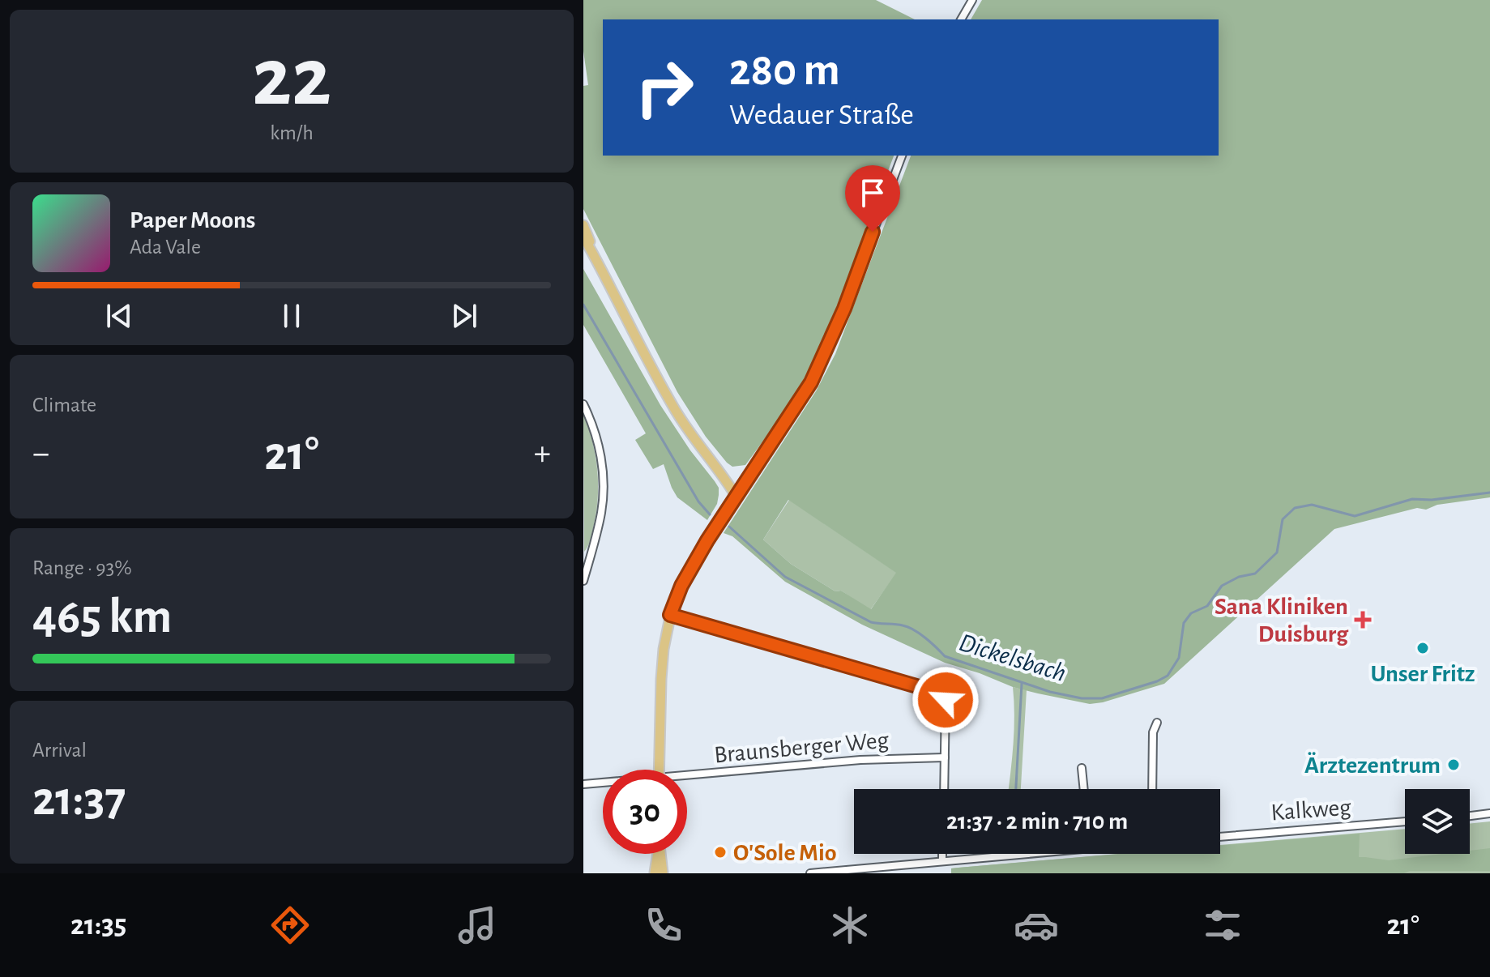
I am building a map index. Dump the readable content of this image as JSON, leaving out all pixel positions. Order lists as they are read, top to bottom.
{
  "streets": {
    "street": ["Braunsberger Weg", "Kalkweg"]
  },
  "water": ["Dickelsbach"],
  "places": {
    "health": ["Sana Kliniken Duisburg"],
    "other": ["Unser Fritz", "Ärztezentrum", "O'Sole Mio"]
  },
  "page": {
    "tile": [
      ["22", "km/h"],
      "Climate",
      ["Range · 93%", "465 km"],
      ["Arrival", "21:37"]
    ],
    "turn": ["280 m", "Wedauer Straße"],
    "song": ["Paper Moons", "Ada Vale"],
    "heat": ["−", "21°", "+"],
    "limit": "30",
    "trip": "21:37 · 2 min · 710 m",
    "tabs": ["21:35", "21°"]
  }
}
